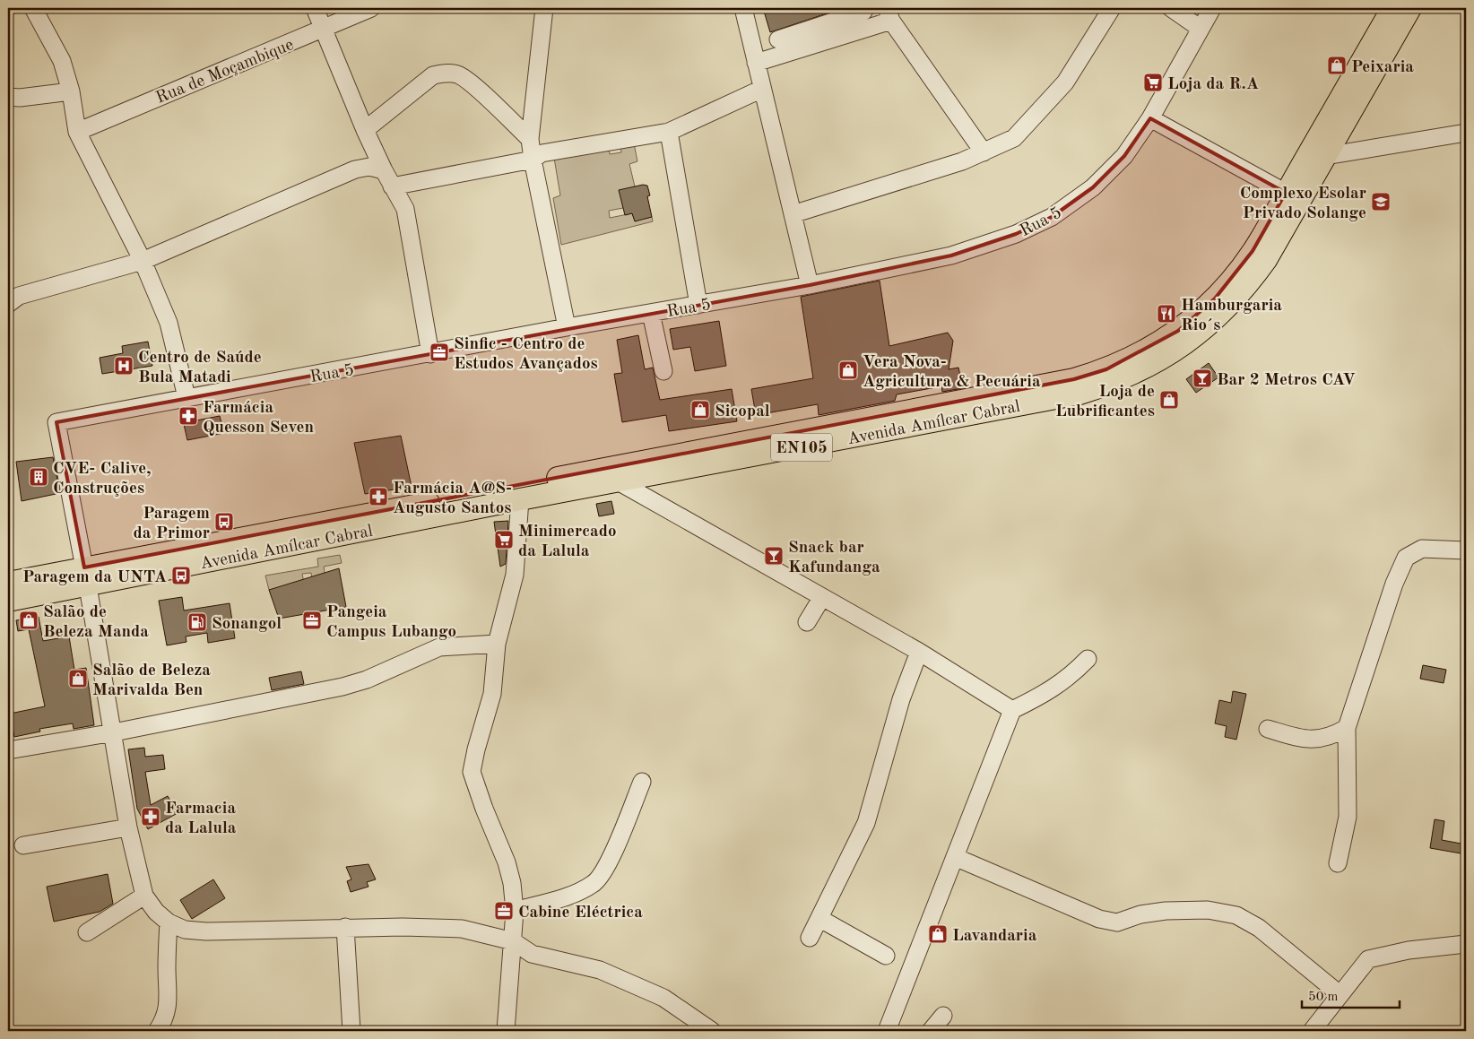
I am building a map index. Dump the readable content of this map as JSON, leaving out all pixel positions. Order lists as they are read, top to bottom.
{
  "streets": {
    "main road": ["Avenida Amílcar Cabral", "EN105"],
    "street": ["Rua de Moçambique", "Rua 5"]
  },
  "places": {
    "shop": [
      "Peixaria",
      "Vera Nova- Agricultura & Pecuária",
      "Loja de Lubrificantes",
      "Sicopal",
      "Salão de Beleza Manda",
      "Salão de Beleza Marivalda Ben",
      "Lavandaria"
    ],
    "supermarket": ["Loja da R.A", "Minimercado da Lalula"],
    "school or university": ["Complexo Esolar Privado Solange"],
    "restaurant": ["Hamburgaria Rio´s"],
    "office": ["Sinfic - Centro de Estudos Avançados", "Pangeia Campus Lubango", "Cabine Eléctrica"],
    "hospital": ["Centro de Saúde Bula Matadi"],
    "bar": ["Bar 2 Metros CAV", "Snack bar Kafundanga"],
    "pharmacy": ["Farmácia Quesson Seven", "Farmácia A@S- Augusto Santos", "Farmacia da Lalula"],
    "building": ["CVE- Calive, Construções"],
    "bus stop": ["Paragem da Primor", "Paragem da UNTA"],
    "fuel station": ["Sonangol"]
  },
  "scale_bar": "50 m"
}
